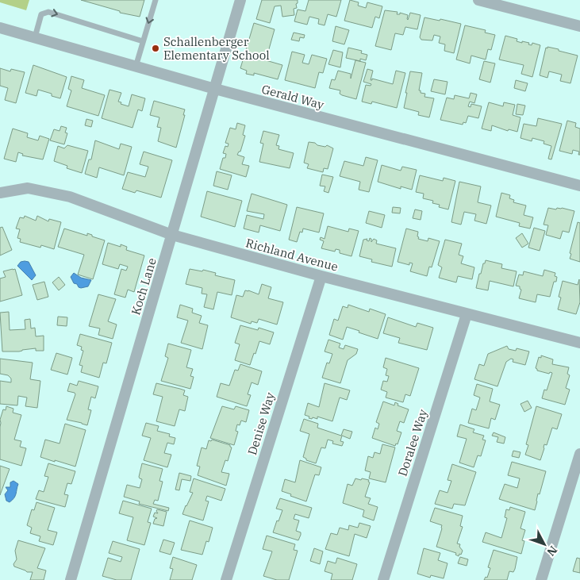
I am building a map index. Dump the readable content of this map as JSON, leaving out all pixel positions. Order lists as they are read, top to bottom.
{
  "streets": {
    "street": [
      "Gerald Way",
      "Richland Avenue",
      "Koch Lane",
      "Denise Way",
      "Doralee Way"
    ]
  },
  "crossings": [
    ["Gerald Way", "Koch Lane"],
    ["Richland Avenue", "Koch Lane"],
    ["Richland Avenue", "Denise Way"],
    ["Richland Avenue", "Doralee Way"]
  ],
  "places": ["Schallenberger Elementary School"],
  "north": "bottom right"
}
